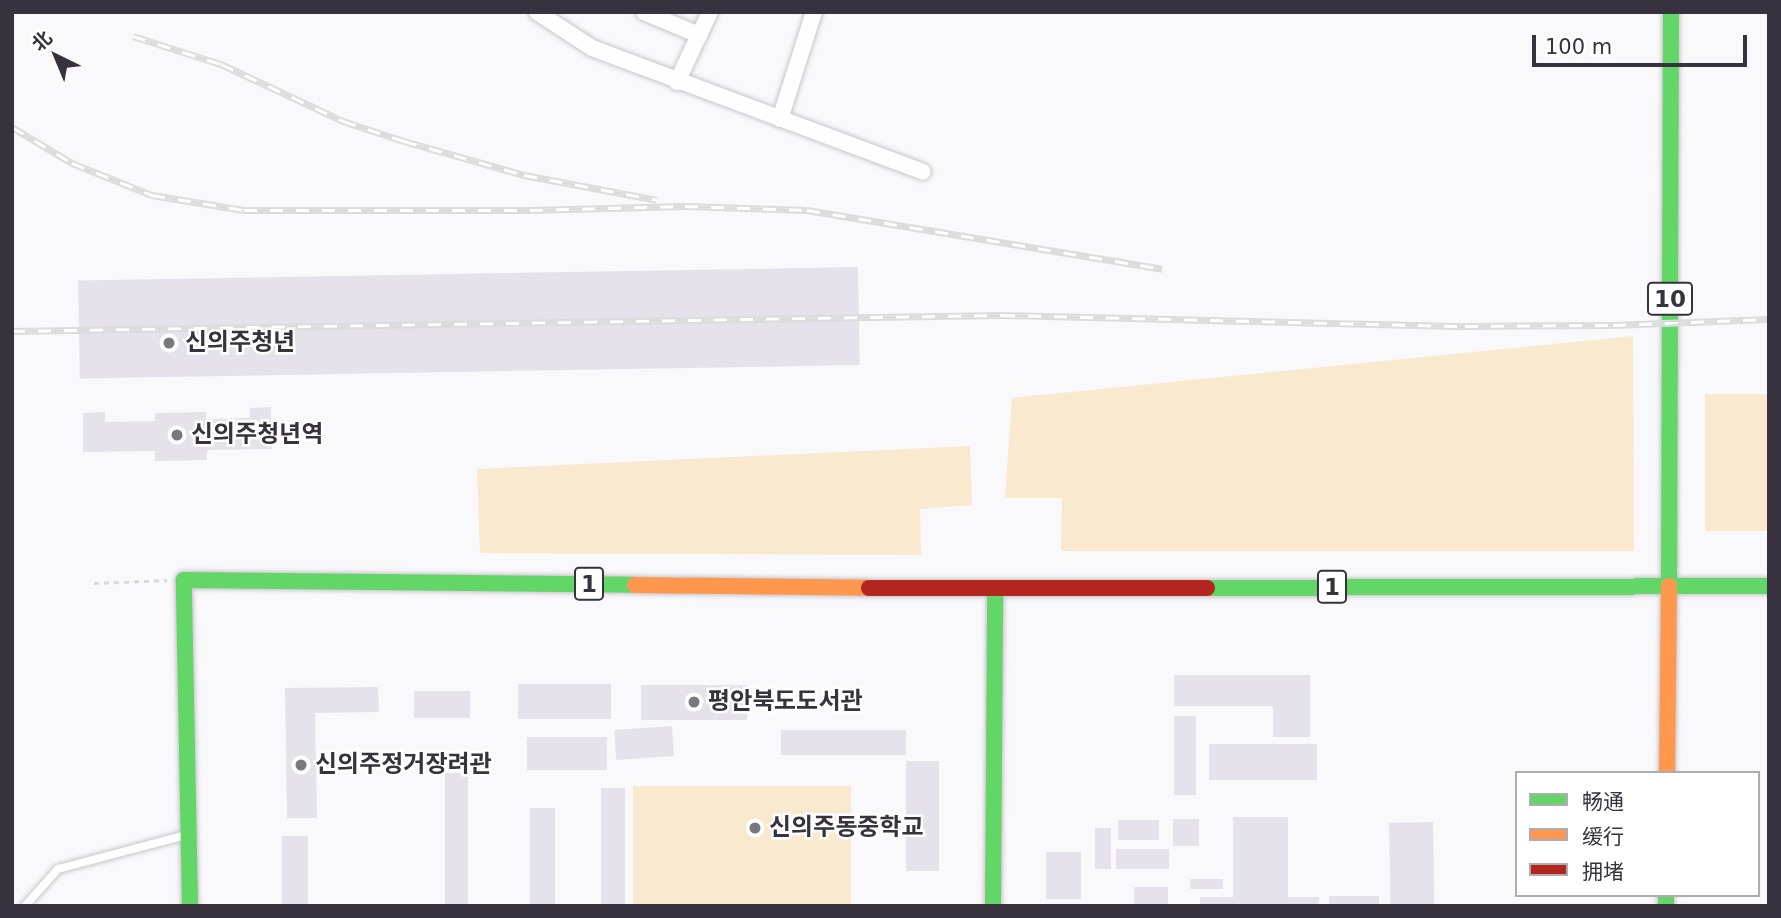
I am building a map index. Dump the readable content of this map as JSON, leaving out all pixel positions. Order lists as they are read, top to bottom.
{
  "streets": {
    "main road": ["10", "1"]
  },
  "crossings": [
    ["10", "1"]
  ],
  "places": [
    "신의주청년",
    "신의주청년역",
    "평안북도도서관",
    "신의주정거장려관",
    "신의주동중학교"
  ],
  "legend": ["畅通", "缓行", "拥堵"],
  "scale_bar": "100 m",
  "north": "top left"
}
